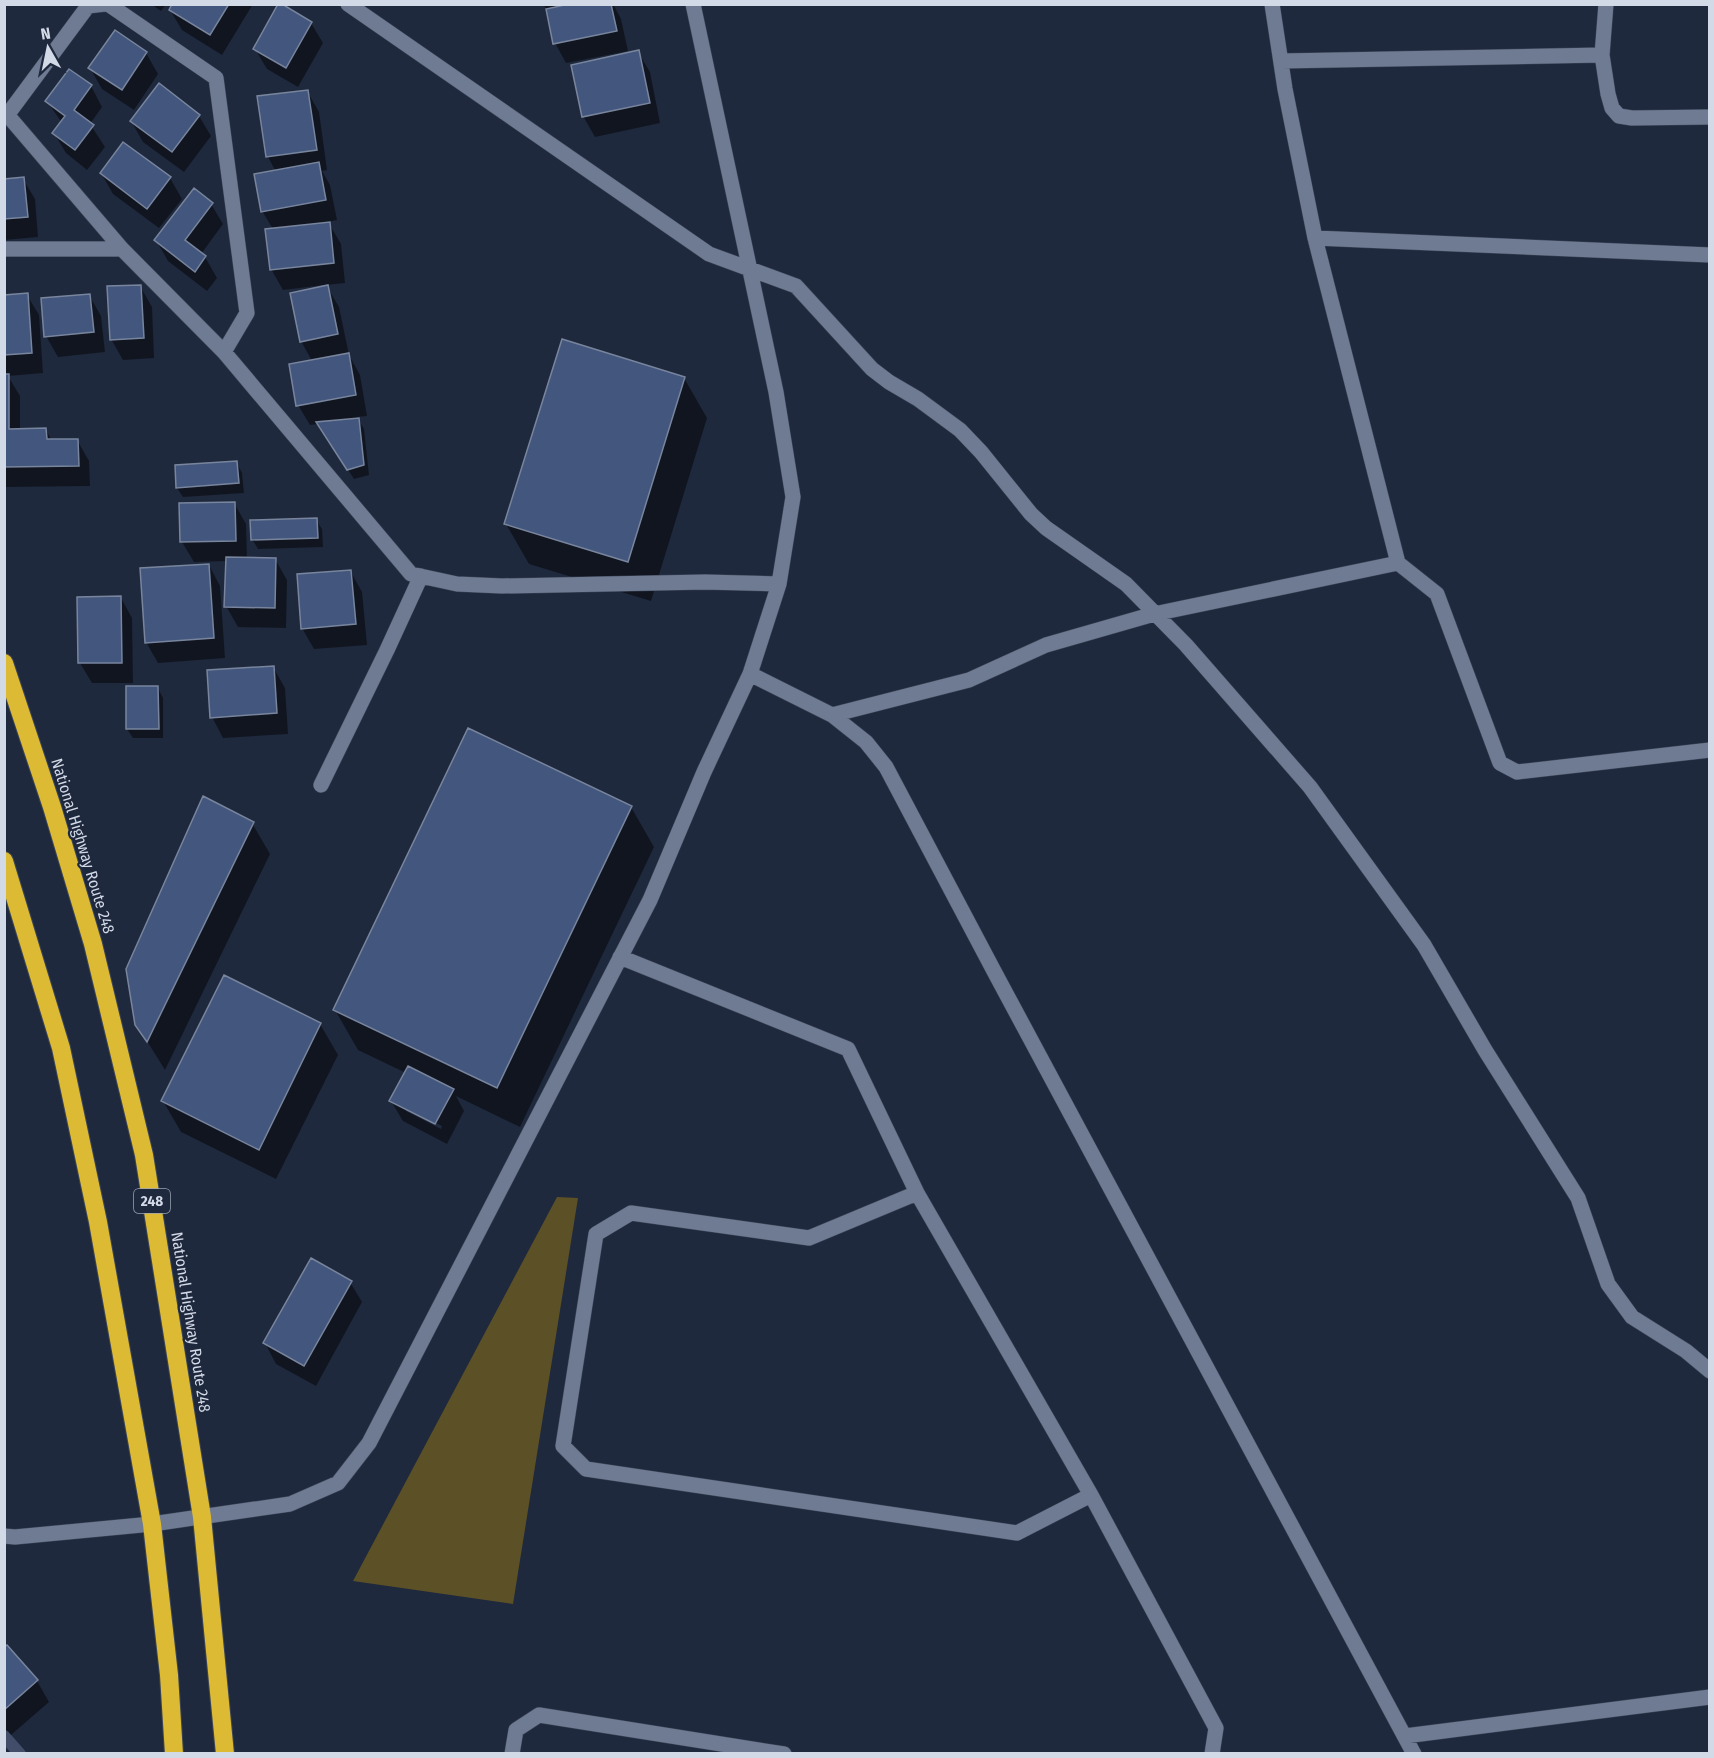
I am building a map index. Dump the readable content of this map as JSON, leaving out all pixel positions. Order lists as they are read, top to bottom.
{
  "streets": {
    "highway": ["National Highway Route 248", "248"]
  },
  "north": "top"
}
